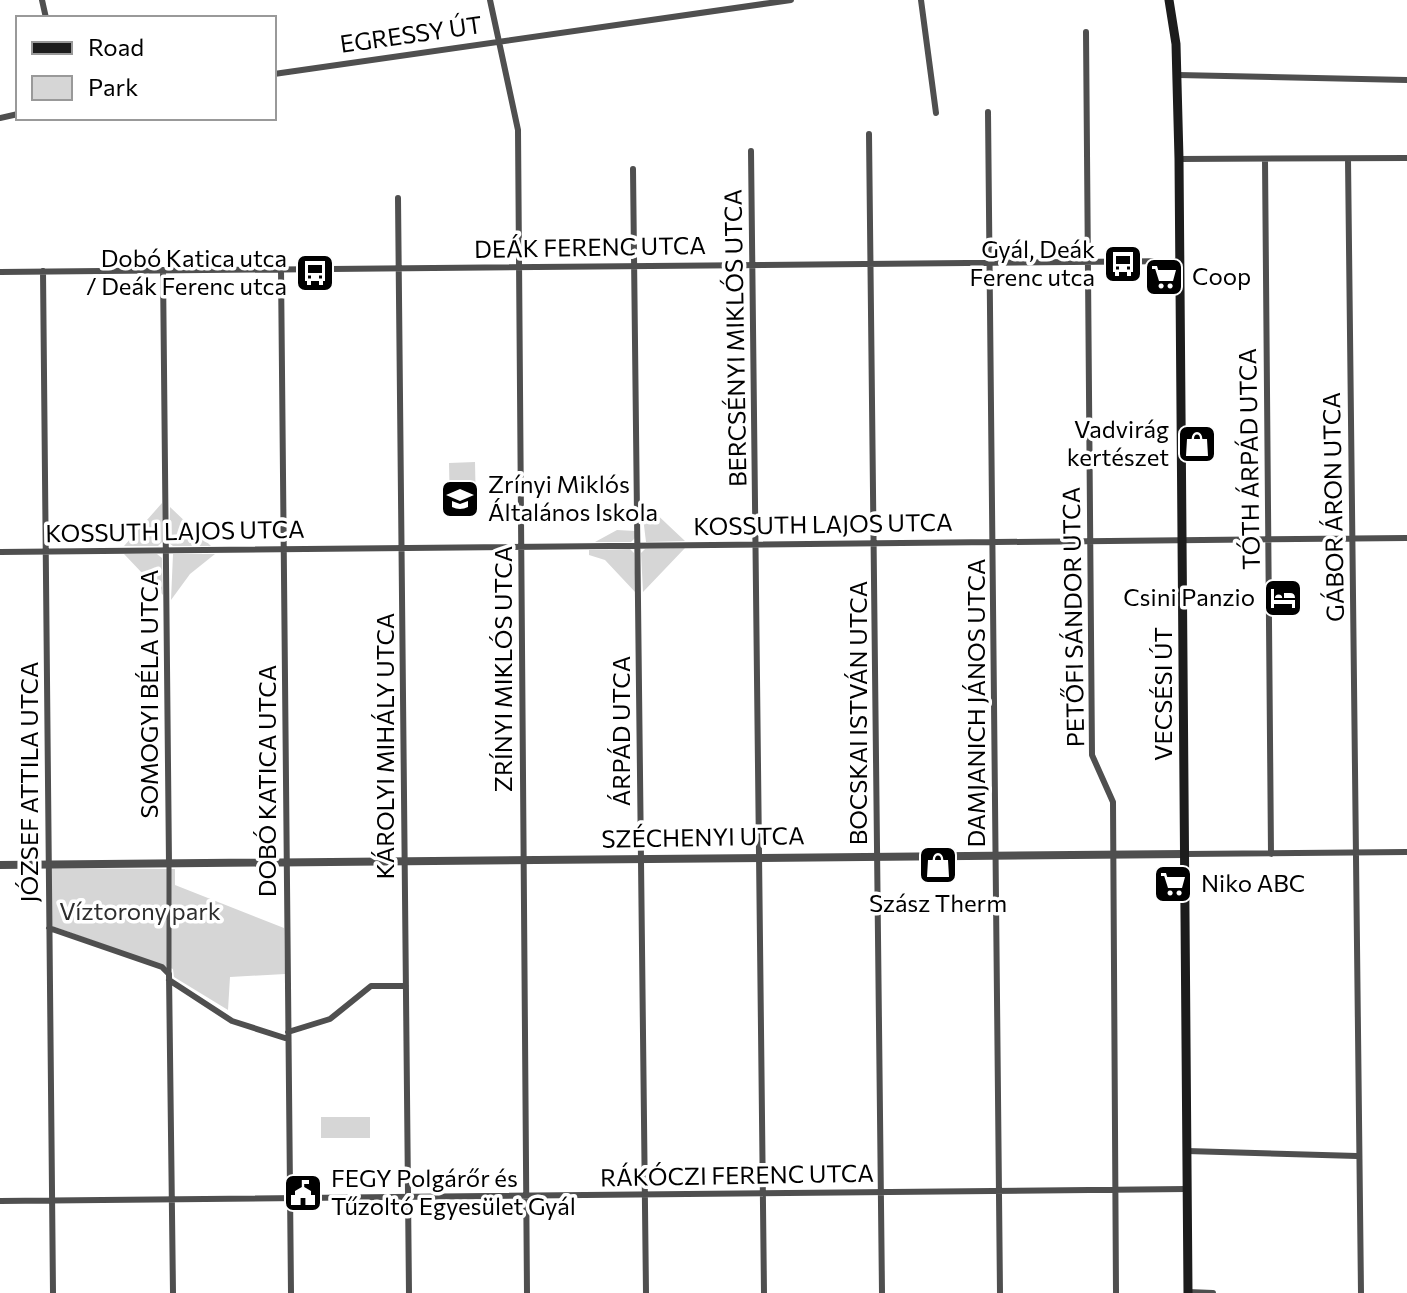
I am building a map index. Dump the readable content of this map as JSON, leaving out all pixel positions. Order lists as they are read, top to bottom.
{
  "streets": {
    "main road": ["VECSÉSI ÚT"],
    "street": [
      "EGRESSY ÚT",
      "DEÁK FERENC UTCA",
      "BERCSÉNYI MIKLÓS UTCA",
      "TÓTH ÁRPÁD UTCA",
      "GÁBOR ÁRON UTCA",
      "KOSSUTH LAJOS UTCA",
      "PETŐFI SÁNDOR UTCA",
      "ZRÍNYI MIKLÓS UTCA",
      "SOMOGYI BÉLA UTCA",
      "DAMJANICH JÁNOS UTCA",
      "BOCSKAI ISTVÁN UTCA",
      "ÁRPÁD UTCA",
      "KÁROLYI MIHÁLY UTCA",
      "DOBÓ KATICA UTCA",
      "JÓZSEF ATTILA UTCA",
      "SZÉCHENYI UTCA",
      "RÁKÓCZI FERENC UTCA"
    ]
  },
  "crossings": [
    ["EGRESSY ÚT", "ZRÍNYI MIKLÓS UTCA"],
    ["DEÁK FERENC UTCA", "BERCSÉNYI MIKLÓS UTCA"],
    ["DEÁK FERENC UTCA", "PETŐFI SÁNDOR UTCA"],
    ["DEÁK FERENC UTCA", "ZRÍNYI MIKLÓS UTCA"],
    ["DEÁK FERENC UTCA", "SOMOGYI BÉLA UTCA"],
    ["DEÁK FERENC UTCA", "VECSÉSI ÚT"],
    ["DEÁK FERENC UTCA", "DAMJANICH JÁNOS UTCA"],
    ["DEÁK FERENC UTCA", "BOCSKAI ISTVÁN UTCA"],
    ["DEÁK FERENC UTCA", "ÁRPÁD UTCA"],
    ["DEÁK FERENC UTCA", "KÁROLYI MIHÁLY UTCA"],
    ["DEÁK FERENC UTCA", "DOBÓ KATICA UTCA"],
    ["DEÁK FERENC UTCA", "JÓZSEF ATTILA UTCA"],
    ["BERCSÉNYI MIKLÓS UTCA", "KOSSUTH LAJOS UTCA"],
    ["BERCSÉNYI MIKLÓS UTCA", "SZÉCHENYI UTCA"],
    ["BERCSÉNYI MIKLÓS UTCA", "RÁKÓCZI FERENC UTCA"],
    ["TÓTH ÁRPÁD UTCA", "KOSSUTH LAJOS UTCA"],
    ["TÓTH ÁRPÁD UTCA", "SZÉCHENYI UTCA"],
    ["GÁBOR ÁRON UTCA", "KOSSUTH LAJOS UTCA"],
    ["GÁBOR ÁRON UTCA", "SZÉCHENYI UTCA"],
    ["KOSSUTH LAJOS UTCA", "PETŐFI SÁNDOR UTCA"],
    ["KOSSUTH LAJOS UTCA", "ZRÍNYI MIKLÓS UTCA"],
    ["KOSSUTH LAJOS UTCA", "SOMOGYI BÉLA UTCA"],
    ["KOSSUTH LAJOS UTCA", "VECSÉSI ÚT"],
    ["KOSSUTH LAJOS UTCA", "DAMJANICH JÁNOS UTCA"],
    ["KOSSUTH LAJOS UTCA", "BOCSKAI ISTVÁN UTCA"],
    ["KOSSUTH LAJOS UTCA", "ÁRPÁD UTCA"],
    ["KOSSUTH LAJOS UTCA", "KÁROLYI MIHÁLY UTCA"],
    ["KOSSUTH LAJOS UTCA", "DOBÓ KATICA UTCA"],
    ["KOSSUTH LAJOS UTCA", "JÓZSEF ATTILA UTCA"],
    ["PETŐFI SÁNDOR UTCA", "SZÉCHENYI UTCA"],
    ["PETŐFI SÁNDOR UTCA", "RÁKÓCZI FERENC UTCA"],
    ["ZRÍNYI MIKLÓS UTCA", "SZÉCHENYI UTCA"],
    ["ZRÍNYI MIKLÓS UTCA", "RÁKÓCZI FERENC UTCA"],
    ["SOMOGYI BÉLA UTCA", "SZÉCHENYI UTCA"],
    ["SOMOGYI BÉLA UTCA", "RÁKÓCZI FERENC UTCA"],
    ["VECSÉSI ÚT", "SZÉCHENYI UTCA"],
    ["VECSÉSI ÚT", "RÁKÓCZI FERENC UTCA"],
    ["DAMJANICH JÁNOS UTCA", "SZÉCHENYI UTCA"],
    ["DAMJANICH JÁNOS UTCA", "RÁKÓCZI FERENC UTCA"],
    ["BOCSKAI ISTVÁN UTCA", "SZÉCHENYI UTCA"],
    ["BOCSKAI ISTVÁN UTCA", "RÁKÓCZI FERENC UTCA"],
    ["ÁRPÁD UTCA", "SZÉCHENYI UTCA"],
    ["ÁRPÁD UTCA", "RÁKÓCZI FERENC UTCA"],
    ["KÁROLYI MIHÁLY UTCA", "SZÉCHENYI UTCA"],
    ["KÁROLYI MIHÁLY UTCA", "RÁKÓCZI FERENC UTCA"],
    ["DOBÓ KATICA UTCA", "SZÉCHENYI UTCA"],
    ["DOBÓ KATICA UTCA", "RÁKÓCZI FERENC UTCA"],
    ["JÓZSEF ATTILA UTCA", "SZÉCHENYI UTCA"],
    ["JÓZSEF ATTILA UTCA", "RÁKÓCZI FERENC UTCA"]
  ],
  "parks": ["Víztorony park"],
  "places": {
    "bus stop": ["Gyál, Deák Ferenc utca", "Dobó Katica utca / Deák Ferenc utca"],
    "supermarket": ["Coop", "Niko ABC"],
    "shop": ["Vadvirág kertészet", "Szász Therm"],
    "school or university": ["Zrínyi Miklós Általános Iskola"],
    "hotel": ["Csini Panzio"],
    "public building": ["FEGY Polgárőr és Tűzoltó Egyesület Gyál"]
  },
  "legend": ["Road", "Park"]
}
